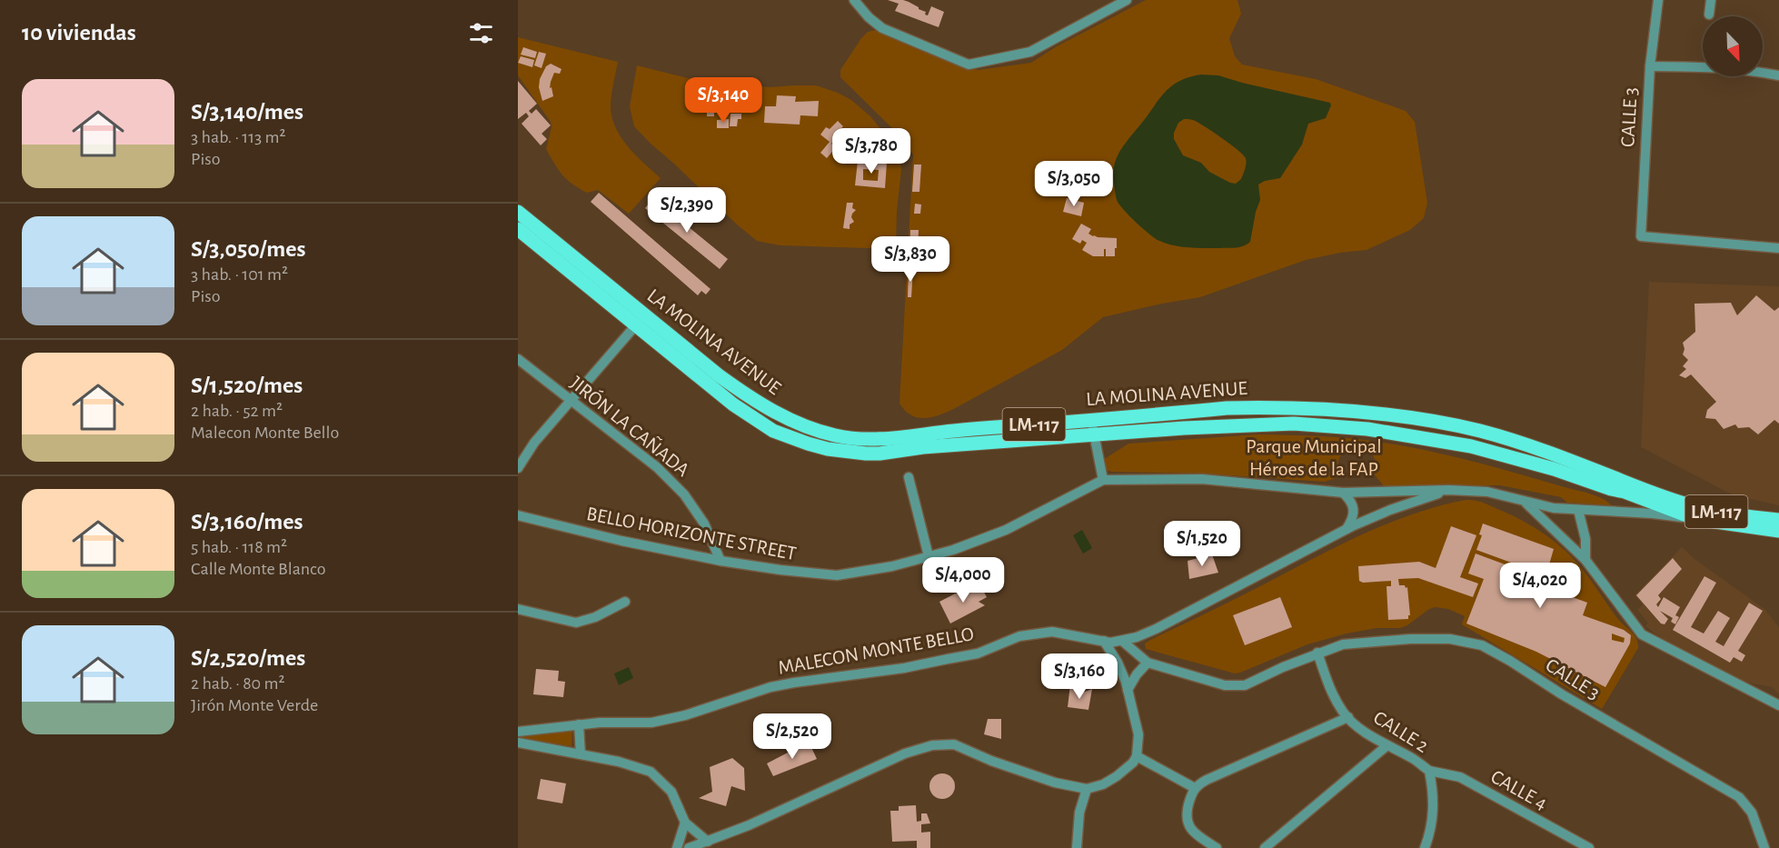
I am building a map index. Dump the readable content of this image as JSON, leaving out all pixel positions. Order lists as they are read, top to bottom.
{
  "streets": {
    "main road": ["LA MOLINA AVENUE", "LM-117"],
    "street": [
      "CALLE 3",
      "JIRÓN LA CAÑADA",
      "BELLO HORIZONTE STREET",
      "MALECON MONTE BELLO",
      "CALLE 2",
      "CALLE 4"
    ]
  },
  "crossings": [
    ["CALLE 3", "CALLE 2"],
    ["JIRÓN LA CAÑADA", "BELLO HORIZONTE STREET"],
    ["CALLE 2", "CALLE 4"]
  ],
  "parks": ["Parque Municipal Héroes de la FAP"],
  "north": "bottom right",
  "page": {
    "heading": "10 viviendas",
    "list": [
      {
        "name": "S/3,140/mes",
        "note": "3 hab. · 113 m² · Piso"
      },
      {
        "name": "S/3,050/mes",
        "note": "3 hab. · 101 m² · Piso"
      },
      {
        "name": "S/1,520/mes",
        "note": "2 hab. · 52 m² · Malecon Monte Bello"
      },
      {
        "name": "S/3,160/mes",
        "note": "5 hab. · 118 m² · Calle Monte Blanco"
      },
      {
        "name": "S/2,520/mes",
        "note": "2 hab. · 80 m² · Jirón Monte Verde"
      }
    ],
    "price": [
      "S/3,140",
      "S/3,780",
      "S/3,050",
      "S/2,390",
      "S/3,830",
      "S/1,520",
      "S/4,000",
      "S/4,020",
      "S/3,160",
      "S/2,520"
    ]
  }
}
